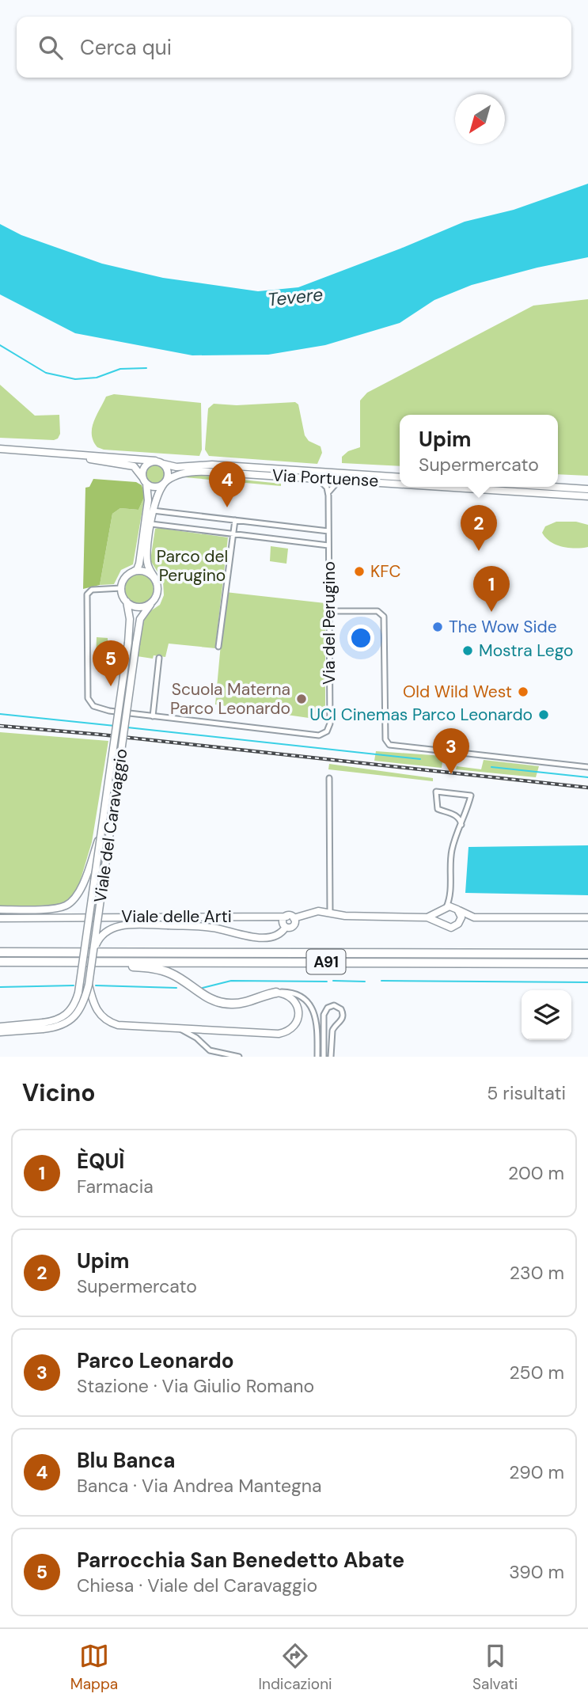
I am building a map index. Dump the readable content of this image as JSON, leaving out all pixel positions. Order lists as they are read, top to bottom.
{
  "streets": {
    "highway": ["A91"],
    "street": [
      "Via Portuense",
      "Via del Perugino",
      "Viale del Caravaggio",
      "Viale delle Arti"
    ]
  },
  "crossings": [
    ["Via del Perugino", "Viale del Caravaggio"]
  ],
  "water": ["Tevere"],
  "parks": ["Parco del Perugino"],
  "places": [
    "KFC",
    "The Wow Side",
    "Mostra Lego",
    "Old Wild West",
    "Scuola Materna Parco Leonardo",
    "UCI Cinemas Parco Leonardo"
  ],
  "north": "bottom left",
  "page": {
    "search": "Cerca qui",
    "popup": ["Upim", "Supermercato"],
    "pins": [
      "4",
      "2",
      "1",
      "5",
      "3"
    ],
    "heading": ["Vicino", "5 risultati"],
    "list": [
      {
        "mark": "1",
        "name": "ÈQUÌ",
        "note": "Farmacia",
        "value": "200 m"
      },
      {
        "mark": "2",
        "name": "Upim",
        "note": "Supermercato",
        "value": "230 m"
      },
      {
        "mark": "3",
        "name": "Parco Leonardo",
        "note": "Stazione · Via Giulio Romano",
        "value": "250 m"
      },
      {
        "mark": "4",
        "name": "Blu Banca",
        "note": "Banca · Via Andrea Mantegna",
        "value": "290 m"
      },
      {
        "mark": "5",
        "name": "Parrocchia San Benedetto Abate",
        "note": "Chiesa · Viale del Caravaggio",
        "value": "390 m"
      }
    ],
    "nav": ["Mappa", "Indicazioni", "Salvati"]
  }
}
